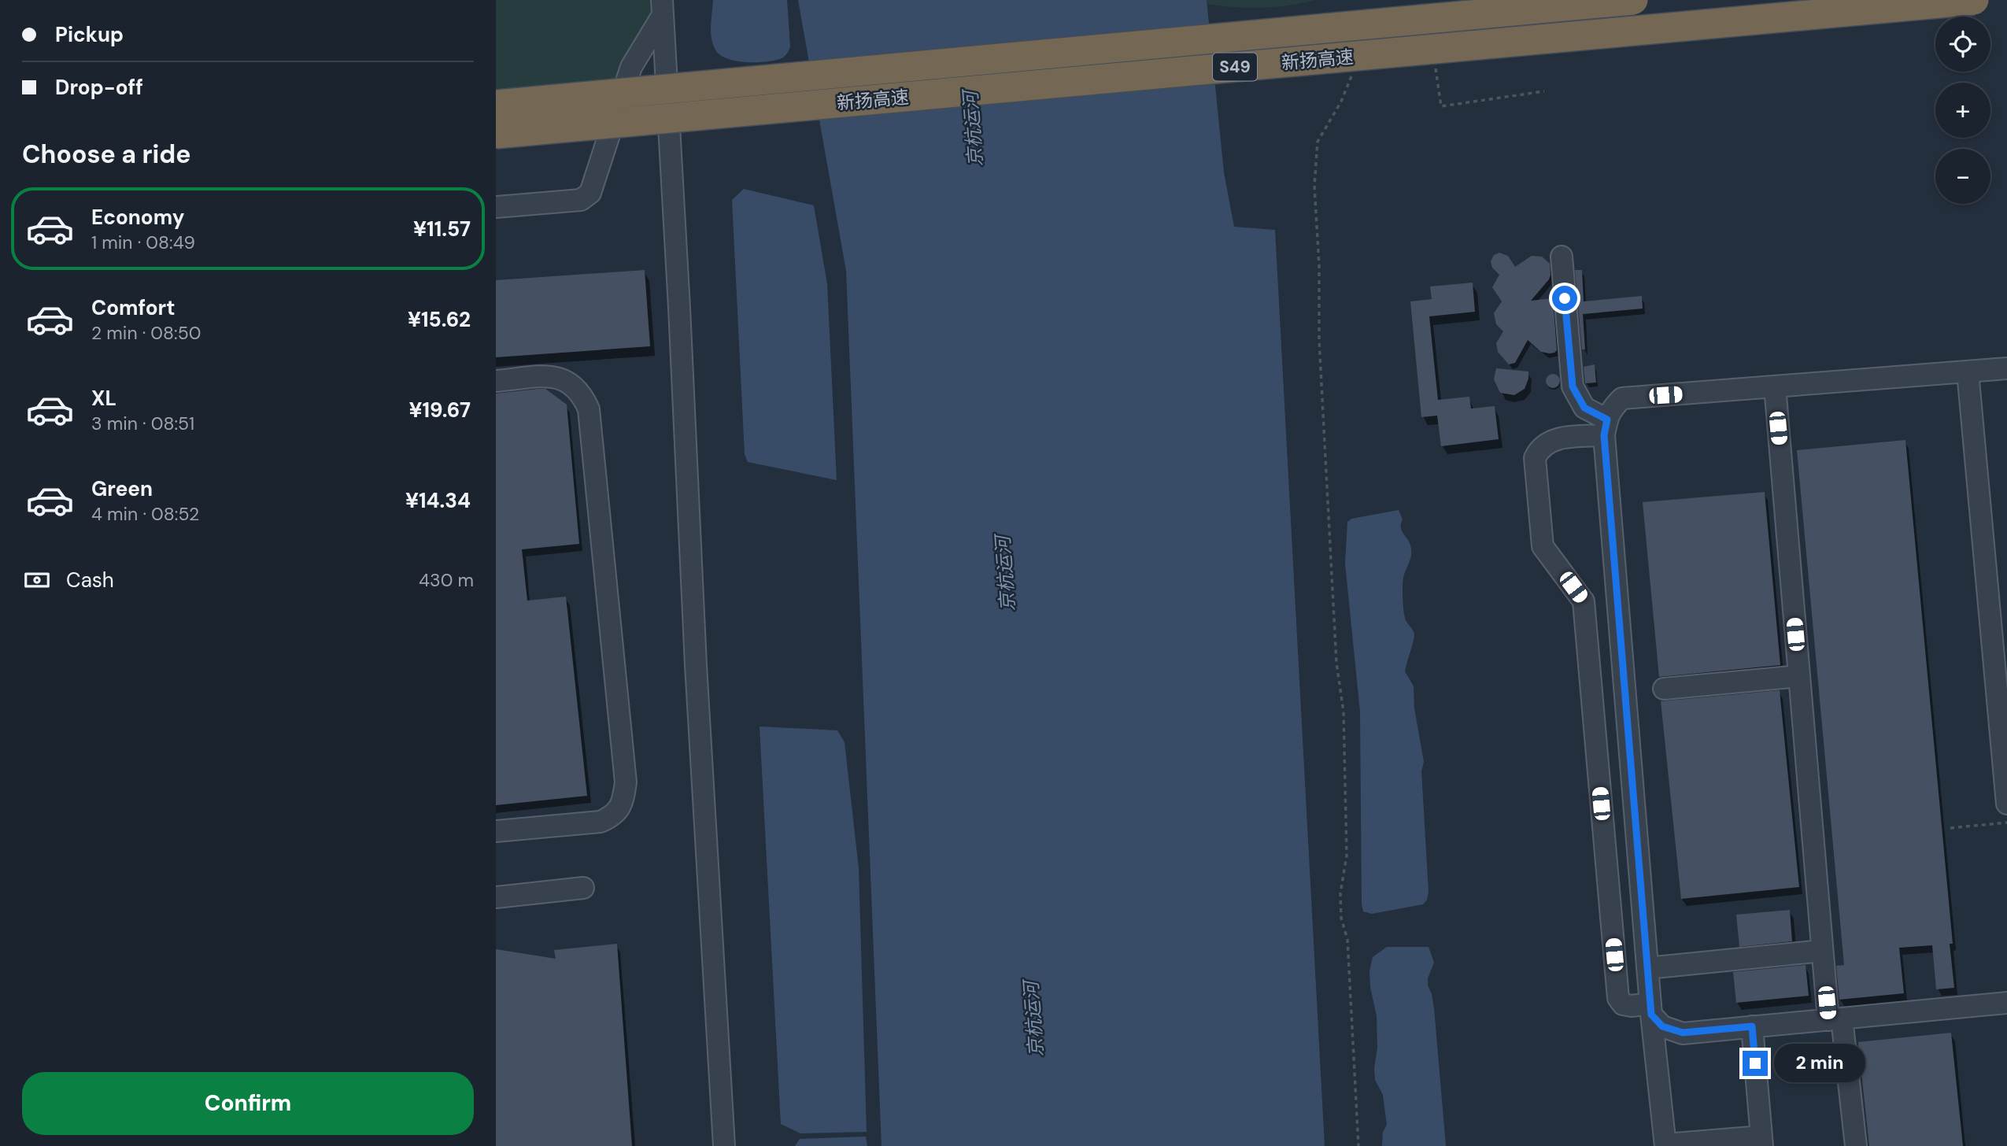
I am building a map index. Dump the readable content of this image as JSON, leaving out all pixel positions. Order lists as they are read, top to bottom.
{
  "streets": {
    "highway": ["新扬高速", "S49"]
  },
  "water": ["京杭运河"],
  "page": {
    "banner": ["Pickup", "Drop-off"],
    "map_buttons": ["+", "−"],
    "heading": "Choose a ride",
    "list": [
      {
        "name": "Economy",
        "note": "1 min · 08:49",
        "value": "¥11.57"
      },
      {
        "name": "Comfort",
        "note": "2 min · 08:50",
        "value": "¥15.62"
      },
      {
        "name": "XL",
        "note": "3 min · 08:51",
        "value": "¥19.67"
      },
      {
        "name": "Green",
        "note": "4 min · 08:52",
        "value": "¥14.34"
      }
    ],
    "pay": ["Cash", "430 m"],
    "bubble": "2 min",
    "buttons": "Confirm"
  }
}
